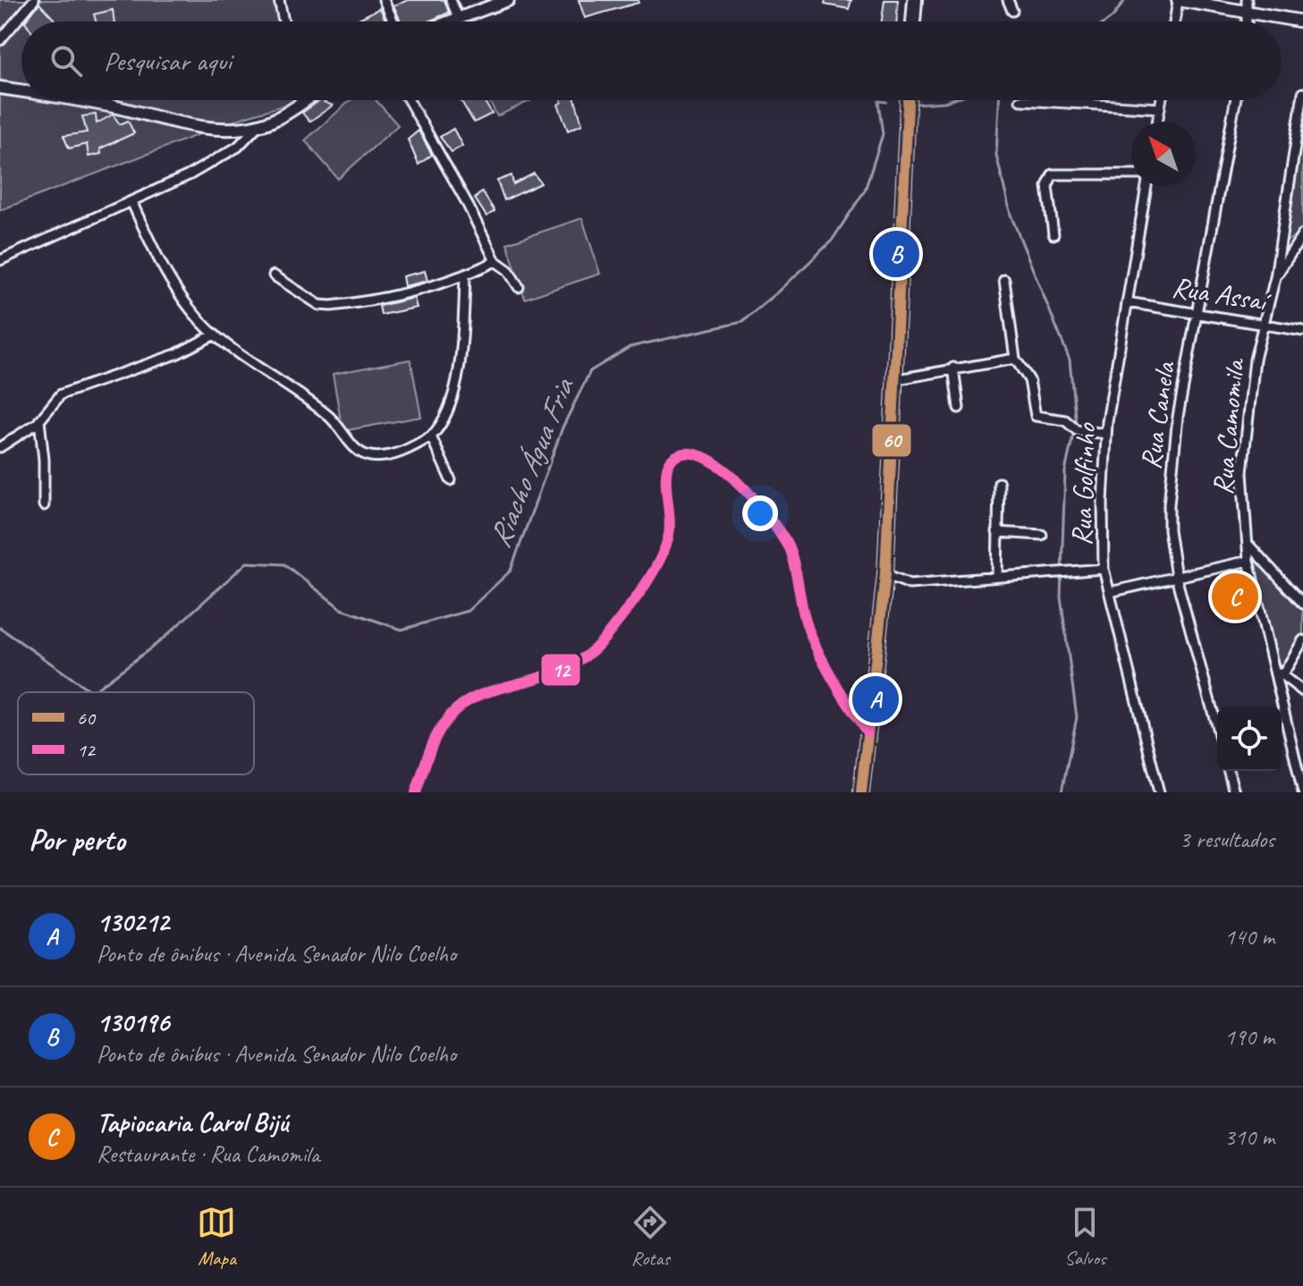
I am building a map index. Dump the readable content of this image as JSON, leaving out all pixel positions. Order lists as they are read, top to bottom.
{
  "streets": {
    "street": [
      "Rua Assaí",
      "Rua Canela",
      "Rua Camomila",
      "Rua Golfinho"
    ]
  },
  "crossings": [
    ["Rua Assaí", "Rua Canela"],
    ["Rua Assaí", "Rua Camomila"],
    ["Rua Assaí", "Rua Golfinho"]
  ],
  "water": ["Riacho Água Fria"],
  "lines": ["transit line 60", "transit line 12"],
  "legend": ["60", "12"],
  "north": "top left",
  "page": {
    "search": "Pesquisar aqui",
    "pins": ["B", "C", "A"],
    "heading": ["Por perto", "3 resultados"],
    "list": [
      {
        "mark": "A",
        "name": "130212",
        "note": "Ponto de ônibus · Avenida Senador Nilo Coelho",
        "value": "140 m"
      },
      {
        "mark": "B",
        "name": "130196",
        "note": "Ponto de ônibus · Avenida Senador Nilo Coelho",
        "value": "190 m"
      },
      {
        "mark": "C",
        "name": "Tapiocaria Carol Bijú",
        "note": "Restaurante · Rua Camomila",
        "value": "310 m"
      }
    ],
    "nav": ["Mapa", "Rotas", "Salvos"]
  }
}
